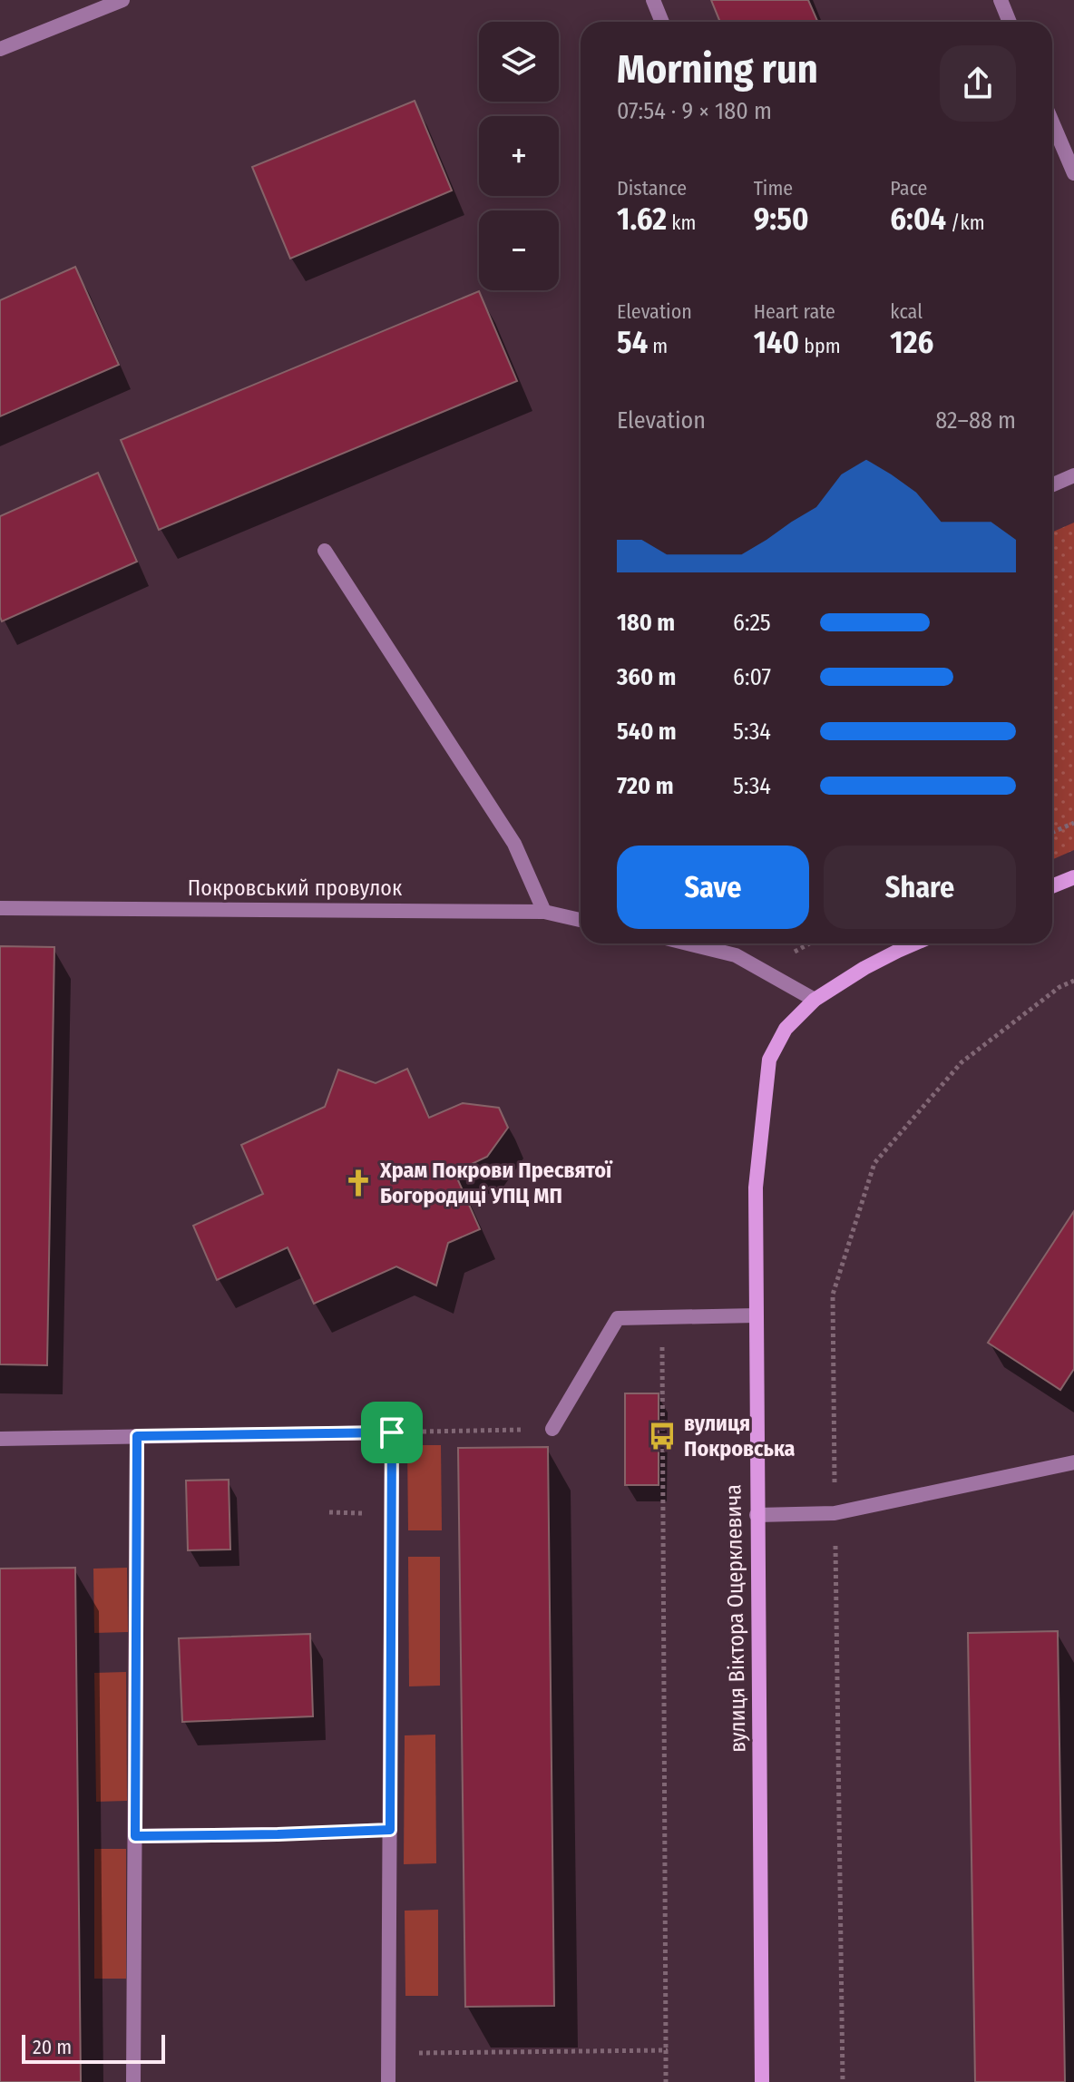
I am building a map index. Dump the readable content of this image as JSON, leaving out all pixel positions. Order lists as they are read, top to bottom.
{
  "streets": {
    "street": ["вулиця Віктора Оцерклевича"],
    "lane": ["Покровський провулок"]
  },
  "places": {
    "church": ["Храм Покрови Пресвятої Богородиці УПЦ МП"],
    "bus stop": ["вулиця Покровська"]
  },
  "scale_bar": "20 m",
  "page": {
    "map_buttons": ["+", "−"],
    "heading": ["Morning run", "07:54 · 9 × 180 m"],
    "stats": [
      ["Distance", "1.62 km"],
      ["Time", "9:50"],
      ["Pace", "6:04 /km"],
      ["Elevation", "54 m"],
      ["Heart rate", "140 bpm"],
      ["kcal", "126"]
    ],
    "chart": ["Elevation", "82–88 m"],
    "list": [
      {
        "name": "180 m",
        "note": "6:25"
      },
      {
        "name": "360 m",
        "note": "6:07"
      },
      {
        "name": "540 m",
        "note": "5:34"
      },
      {
        "name": "720 m",
        "note": "5:34"
      }
    ],
    "buttons": ["Save", "Share"],
    "scale": "20 m"
  }
}
